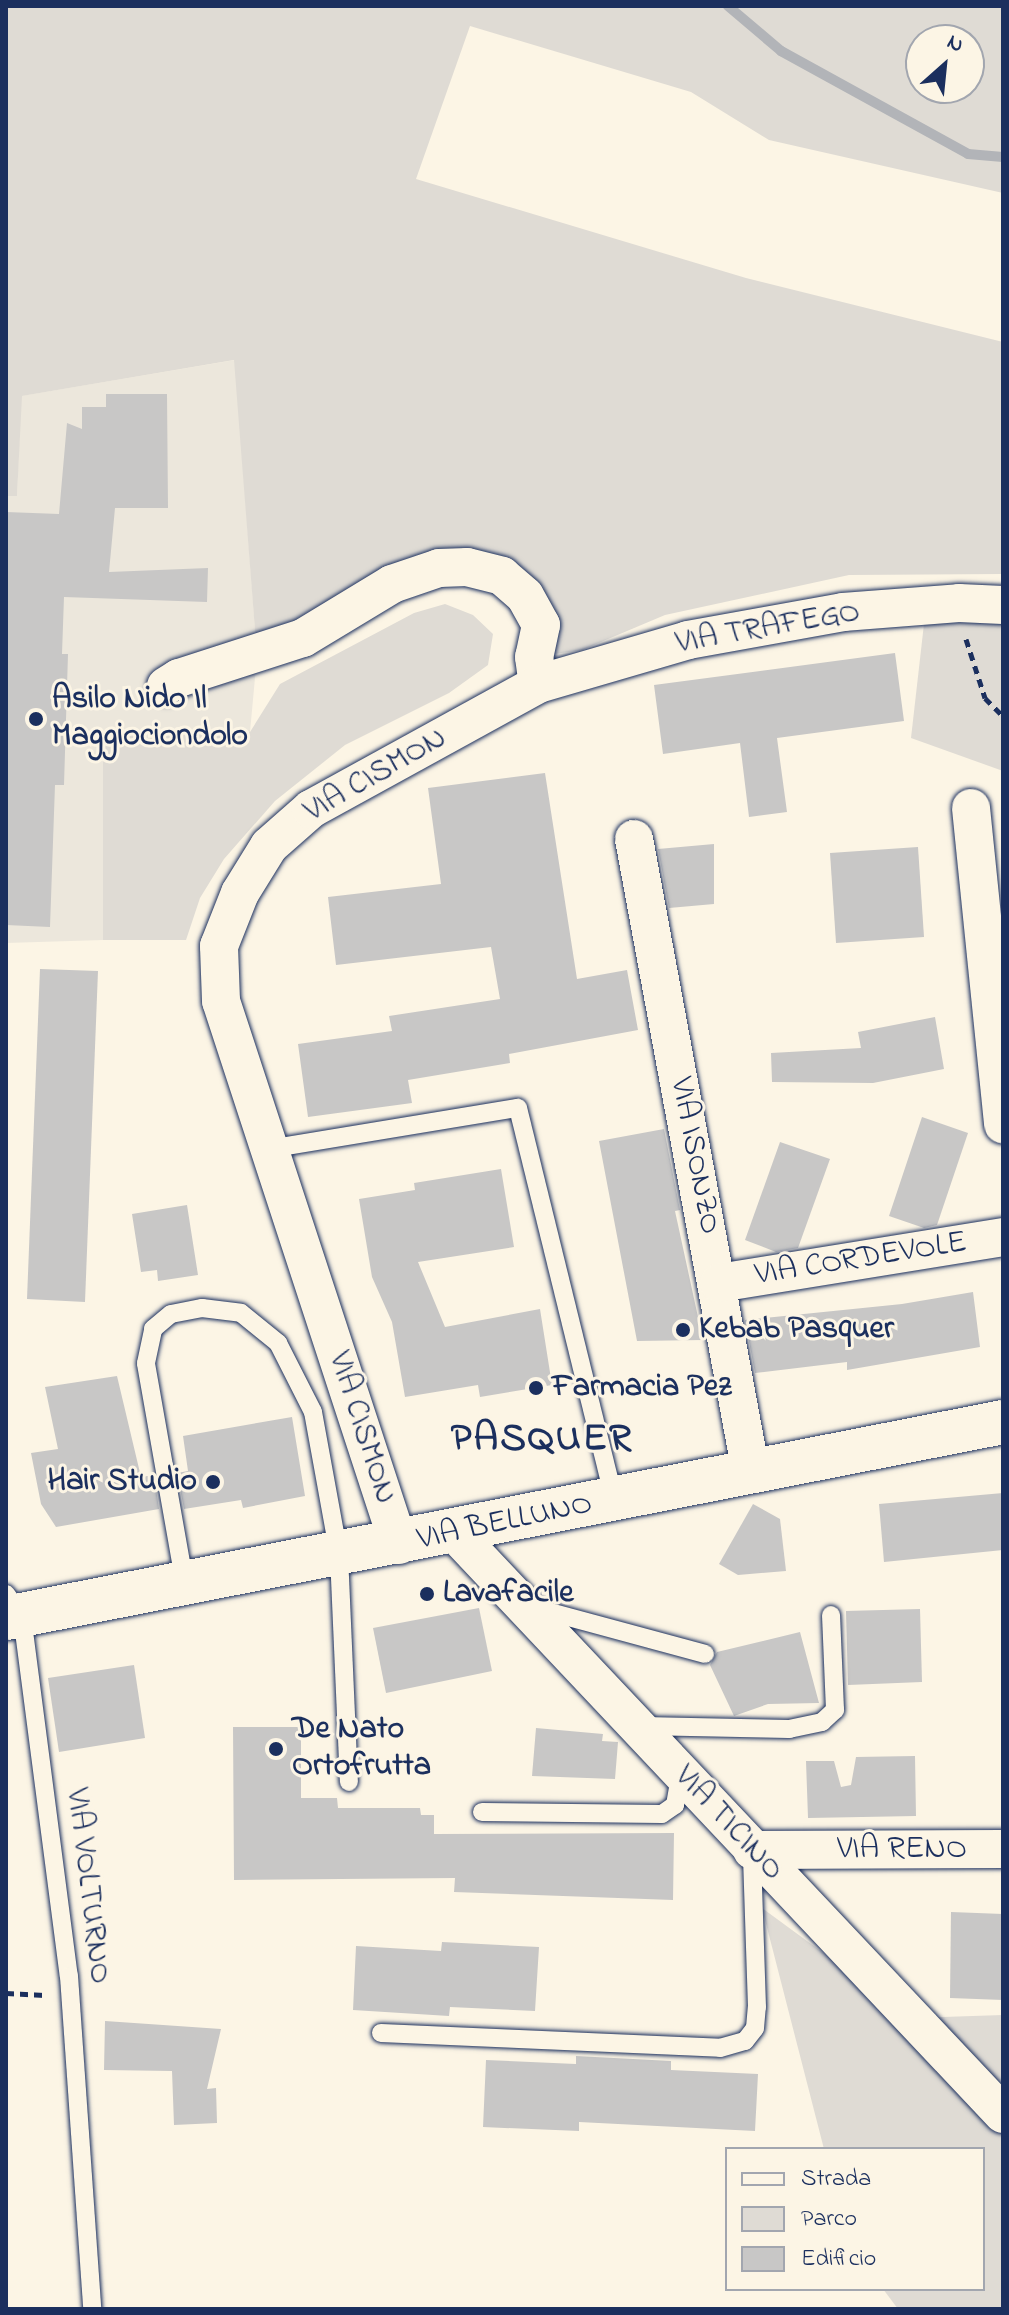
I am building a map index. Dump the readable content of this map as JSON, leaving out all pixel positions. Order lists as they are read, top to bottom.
{
  "streets": {
    "main road": ["VIA BELLUNO"],
    "street": [
      "VIA TRAFEGO",
      "VIA CISMON",
      "VIA ISONZO",
      "VIA CORDEVOLE",
      "VIA TICINO",
      "VIA RENO"
    ],
    "lane": ["VIA VOLTURNO"]
  },
  "crossings": [
    ["VIA TRAFEGO", "VIA CISMON"],
    ["VIA CISMON", "VIA BELLUNO"],
    ["VIA ISONZO", "VIA CORDEVOLE"],
    ["VIA ISONZO", "VIA BELLUNO"],
    ["VIA BELLUNO", "VIA TICINO"],
    ["VIA BELLUNO", "VIA VOLTURNO"],
    ["VIA TICINO", "VIA RENO"]
  ],
  "districts": ["PASQUER"],
  "places": [
    "Asilo Nido Il Maggiociondolo",
    "Kebab Pasquer",
    "Farmacia Pez",
    "Hair Studio",
    "Lavafacile",
    "De Nato Ortofrutta"
  ],
  "legend": ["Strada", "Parco", "Edificio"],
  "north": "top right"
}
